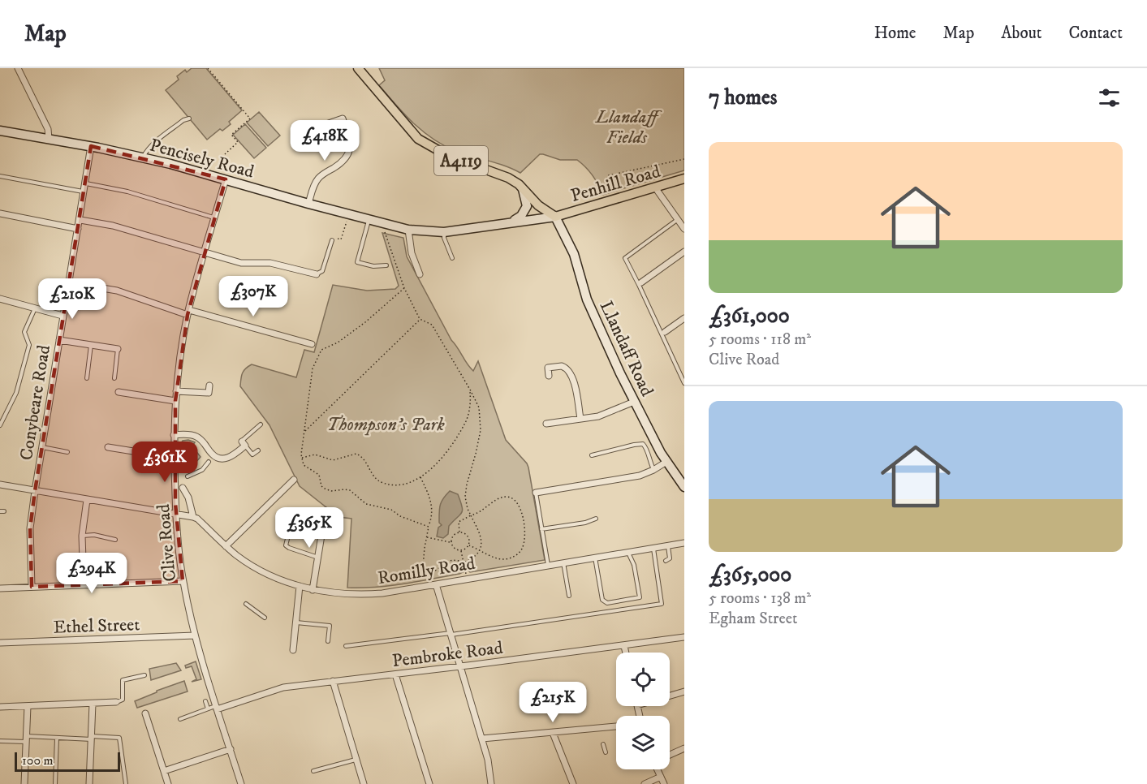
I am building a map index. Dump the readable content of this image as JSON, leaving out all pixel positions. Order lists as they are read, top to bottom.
{
  "streets": {
    "main road": [
      "Pencisely Road",
      "A4119",
      "Penhill Road",
      "Llandaff Road"
    ],
    "street": [
      "Conybeare Road",
      "Clive Road",
      "Romilly Road",
      "Ethel Street",
      "Pembroke Road"
    ]
  },
  "crossings": [
    ["Pencisely Road", "A4119"],
    ["Pencisely Road", "Penhill Road"],
    ["Pencisely Road", "Llandaff Road"],
    ["Pencisely Road", "Conybeare Road"],
    ["Pencisely Road", "Clive Road"],
    ["A4119", "Penhill Road"],
    ["A4119", "Llandaff Road"],
    ["Penhill Road", "Llandaff Road"],
    ["Clive Road", "Ethel Street"],
    ["Clive Road", "Pembroke Road"]
  ],
  "parks": ["Llandaff Fields", "Thompson's Park"],
  "scale_bar": "100 m",
  "page": {
    "header": "Map",
    "nav": [
      "Home",
      "Map",
      "About",
      "Contact"
    ],
    "heading": "7 homes",
    "price": [
      "£418K",
      "£307K",
      "£210K",
      "£361K",
      "£365K",
      "£294K",
      "£215K"
    ],
    "list": [
      {
        "name": "£361,000",
        "note": "5 rooms · 118 m² · Clive Road"
      },
      {
        "name": "£365,000",
        "note": "5 rooms · 138 m² · Egham Street"
      }
    ],
    "scale": "100 m"
  }
}
